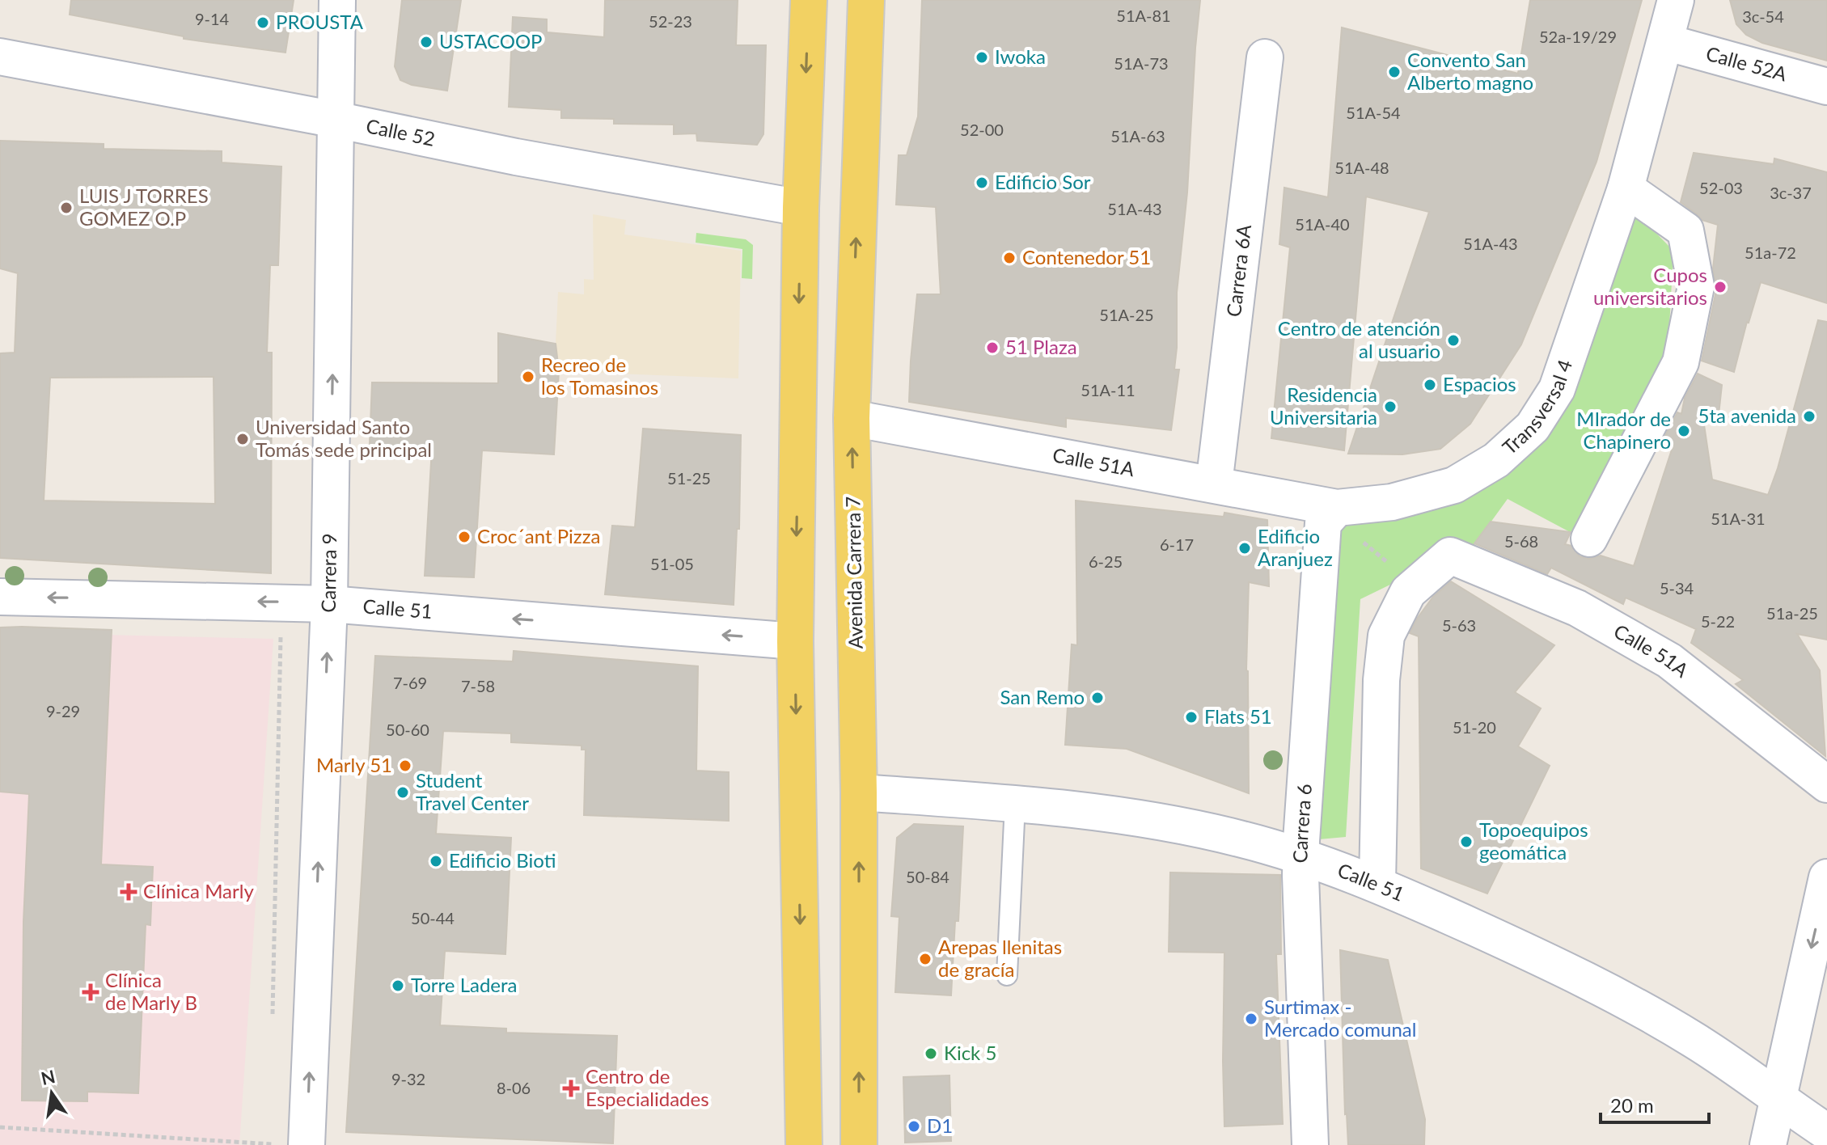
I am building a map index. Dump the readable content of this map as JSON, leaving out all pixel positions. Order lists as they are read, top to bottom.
{
  "streets": {
    "main road": ["Avenida Carrera 7"],
    "street": [
      "Calle 52A",
      "Calle 52",
      "Carrera 6A",
      "Transversal 4",
      "Calle 51A",
      "Carrera 9",
      "Calle 51",
      "Carrera 6"
    ]
  },
  "crossings": [
    ["Calle 52A", "Transversal 4"],
    ["Calle 52", "Carrera 9"],
    ["Carrera 6A", "Calle 51A"],
    ["Transversal 4", "Calle 51A"],
    ["Transversal 4", "Carrera 6"],
    ["Calle 51A", "Avenida Carrera 7"],
    ["Calle 51A", "Carrera 6"],
    ["Carrera 9", "Calle 51"],
    ["Avenida Carrera 7", "Calle 51"],
    ["Calle 51", "Carrera 6"]
  ],
  "one_way": ["Carrera 9", "Calle 51"],
  "places": {
    "other": [
      "PROUSTA",
      "USTACOOP",
      "Iwoka",
      "Convento San Alberto magno",
      "Edificio Sor",
      "LUIS J TORRES GOMEZ O.P",
      "Contenedor 51",
      "Cupos universitarios",
      "Centro de atención al usuario",
      "51 Plaza",
      "Recreo de los Tomasinos",
      "Espacios",
      "Residencia Universitaria",
      "5ta avenida",
      "MIrador de Chapinero",
      "Universidad Santo Tomás sede principal",
      "Croc´ant Pizza",
      "Edificio Aranjuez",
      "San Remo",
      "Flats 51",
      "Marly 51",
      "Student Travel Center",
      "Topoequipos geomática",
      "Edificio Bioti",
      "Arepas llenitas de gracía",
      "Torre Ladera",
      "Surtimax - Mercado comunal",
      "Kick 5",
      "D1"
    ],
    "health": ["Clínica Marly", "Clínica de Marly B", "Centro de Especialidades"]
  },
  "house_numbers": [
    "51A-81",
    "3c-54",
    "9-14",
    "52-23",
    "52a-19/29",
    "51A-73",
    "51A-54",
    "52-00",
    "51A-63",
    "51A-48",
    "52-03",
    "3c-37",
    "51A-43",
    "51A-40",
    "51A-43",
    "51a-72",
    "51A-25",
    "51A-11",
    "51-25",
    "51A-31",
    "5-68",
    "6-17",
    "6-25",
    "51-05",
    "5-34",
    "51a-25",
    "5-22",
    "5-63",
    "7-69",
    "7-58",
    "9-29",
    "51-20",
    "50-60",
    "50-84",
    "50-44",
    "9-32",
    "8-06"
  ],
  "scale_bar": "20 m",
  "north": "top"
}
